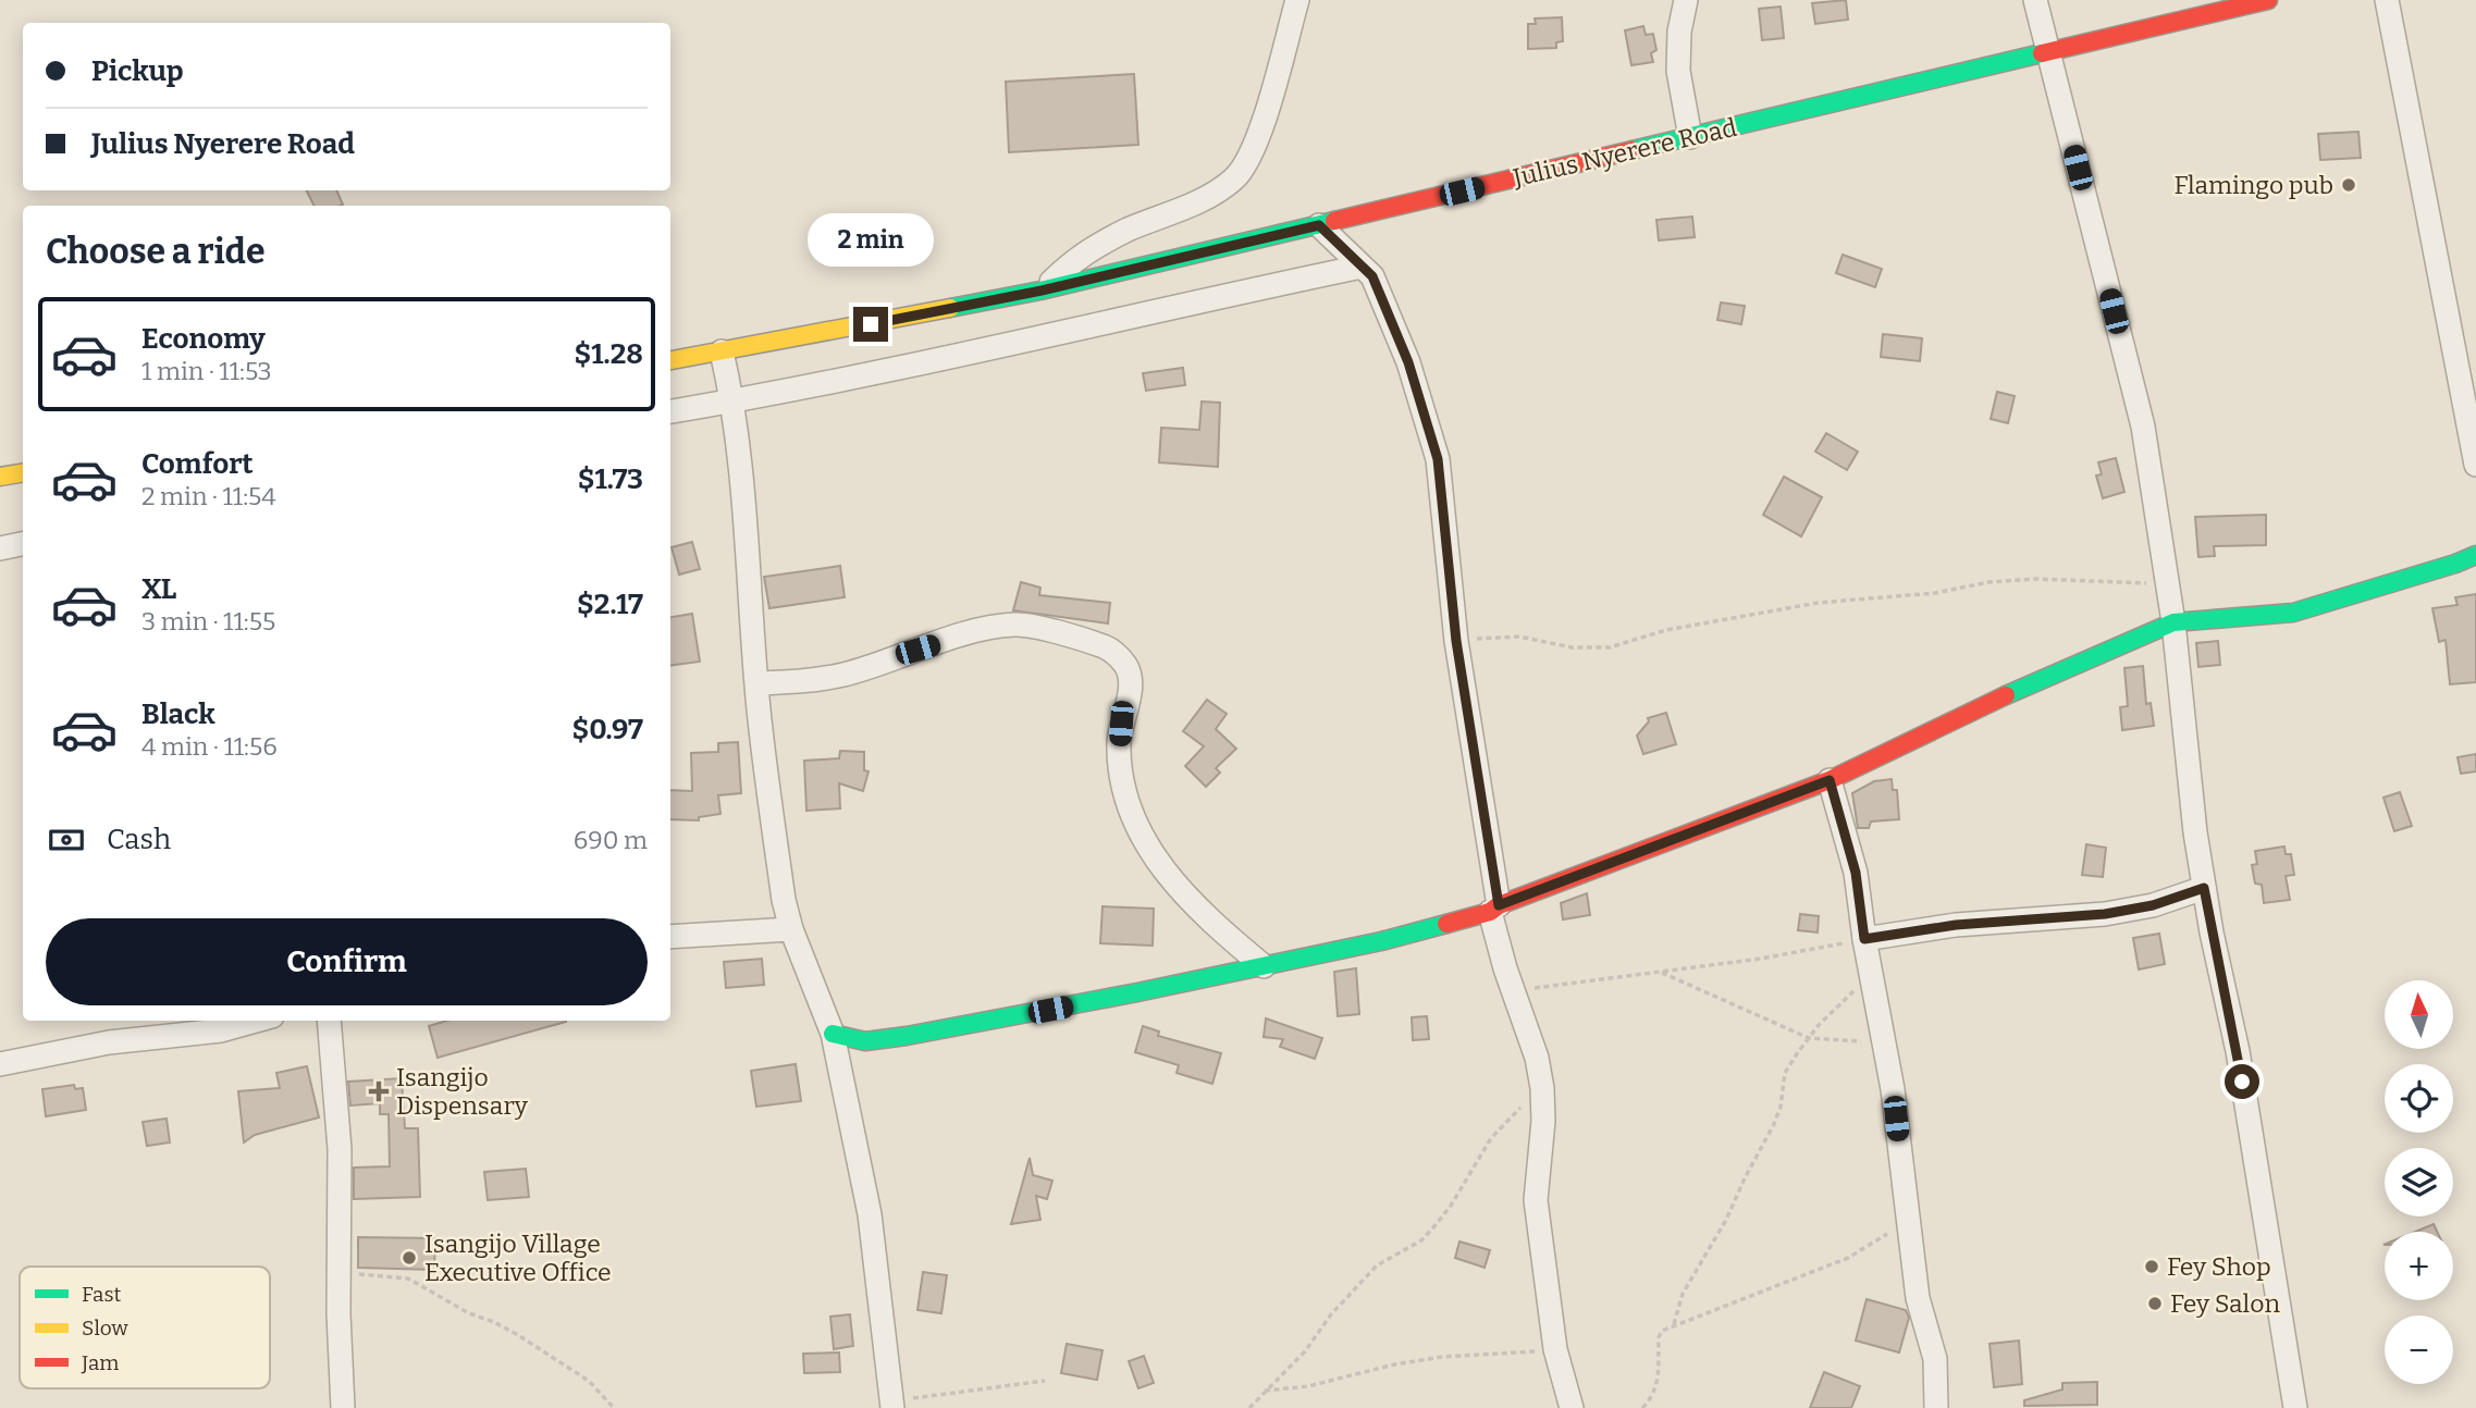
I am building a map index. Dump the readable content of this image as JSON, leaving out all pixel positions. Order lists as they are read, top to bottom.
{
  "streets": {
    "main road": ["Julius Nyerere Road"]
  },
  "places": {
    "other": [
      "Flamingo pub",
      "Isangijo Village Executive Office",
      "Fey Shop",
      "Fey Salon"
    ],
    "health": ["Isangijo Dispensary"]
  },
  "legend": ["Fast", "Slow", "Jam"],
  "north": "top",
  "page": {
    "banner": ["Pickup", "Julius Nyerere Road"],
    "heading": "Choose a ride",
    "bubble": "2 min",
    "list": [
      {
        "name": "Economy",
        "note": "1 min · 11:53",
        "value": "$1.28"
      },
      {
        "name": "Comfort",
        "note": "2 min · 11:54",
        "value": "$1.73"
      },
      {
        "name": "XL",
        "note": "3 min · 11:55",
        "value": "$2.17"
      },
      {
        "name": "Black",
        "note": "4 min · 11:56",
        "value": "$0.97"
      }
    ],
    "pay": ["Cash", "690 m"],
    "buttons": "Confirm",
    "map_buttons": ["+", "−"]
  }
}
